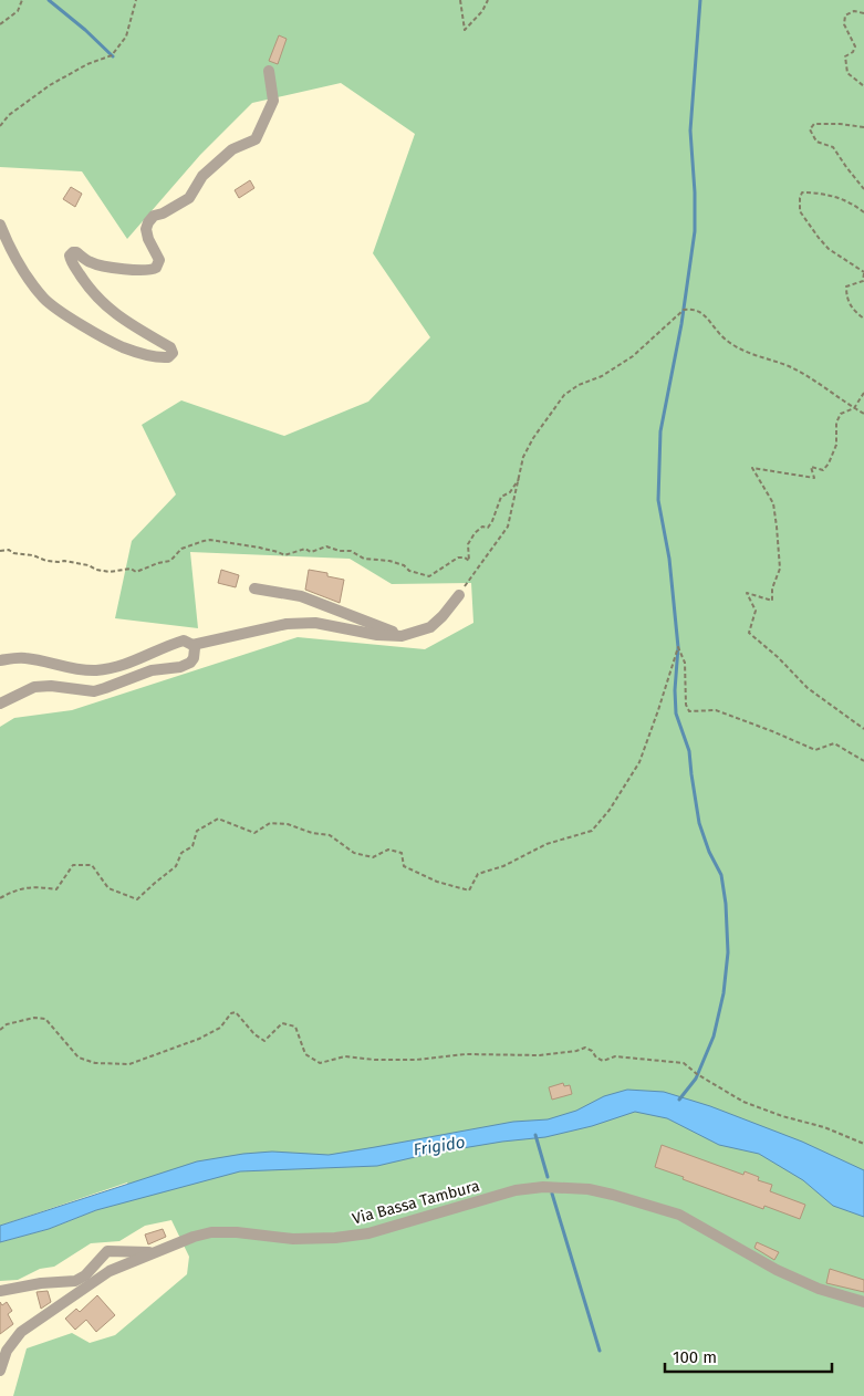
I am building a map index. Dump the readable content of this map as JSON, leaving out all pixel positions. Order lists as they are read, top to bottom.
{
  "streets": {
    "street": ["Via Bassa Tambura"]
  },
  "water": ["Frigido"],
  "scale_bar": "100 m"
}
